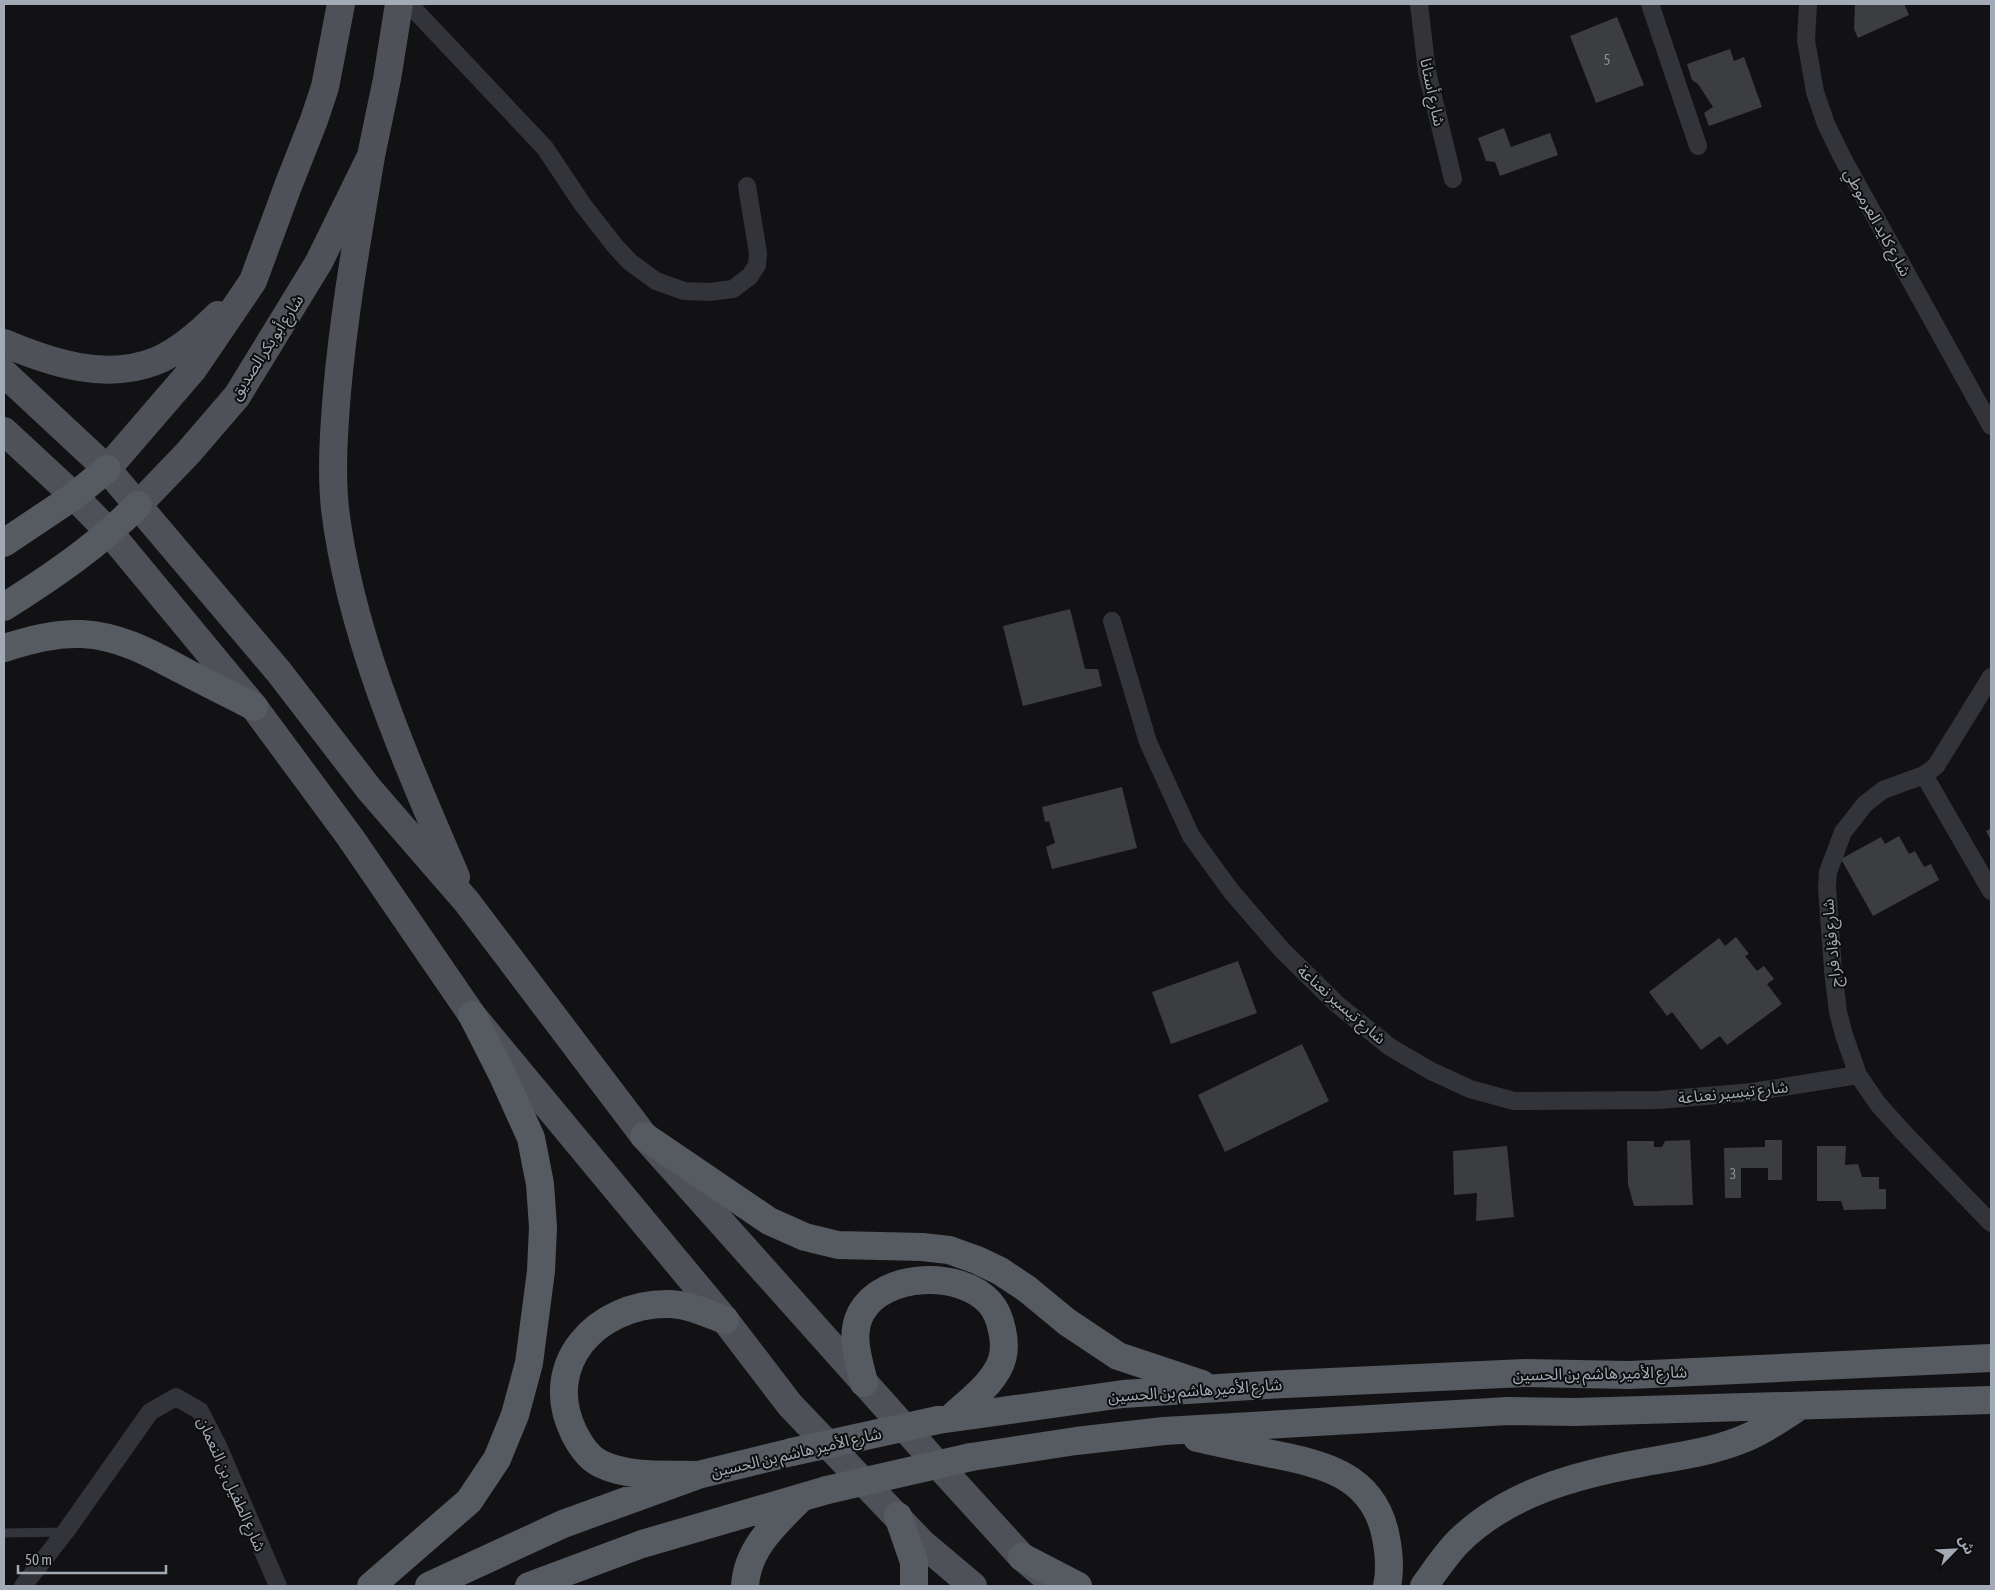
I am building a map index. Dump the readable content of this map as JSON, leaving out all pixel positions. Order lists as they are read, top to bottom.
{
  "streets": {
    "highway": ["شارع أبو بكر الصديق", "شارع الأمير هاشم بن الحسين"],
    "street": [
      "شارع أستانا",
      "شارع كايد العرموطي",
      "شارع فؤاد فراج",
      "شارع تيسير نعناعة",
      "شارع الطفيل بن النعمان"
    ]
  },
  "crossings": [
    ["شارع فؤاد فراج", "شارع تيسير نعناعة"]
  ],
  "house_numbers": ["5", "3"],
  "scale_bar": "50 m",
  "north": "top right"
}
